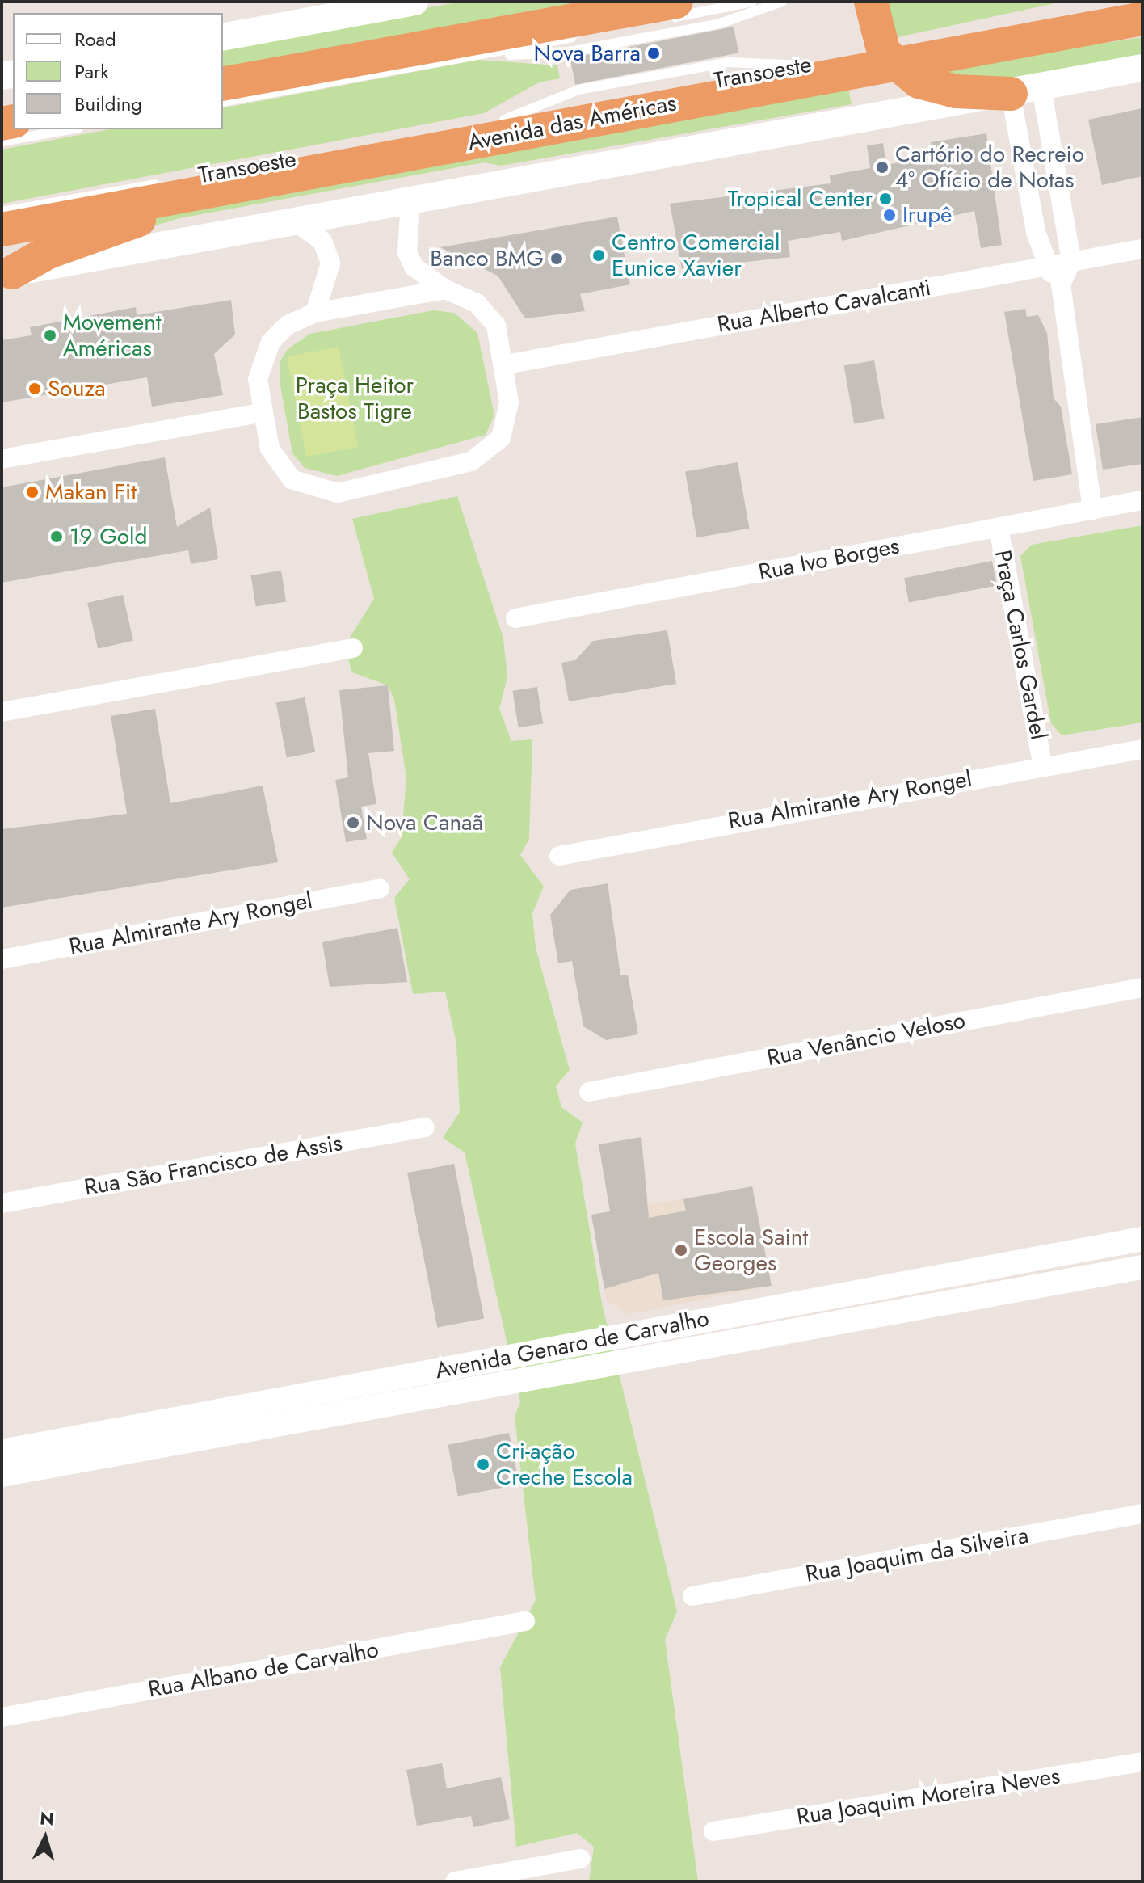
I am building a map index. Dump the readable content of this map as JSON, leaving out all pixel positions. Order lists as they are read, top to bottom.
{
  "streets": {
    "highway": ["Avenida das Américas"],
    "street": [
      "Rua Alberto Cavalcanti",
      "Rua Ivo Borges",
      "Praça Carlos Gardel",
      "Rua Almirante Ary Rongel",
      "Rua Venâncio Veloso",
      "Rua São Francisco de Assis",
      "Avenida Genaro de Carvalho",
      "Rua Joaquim da Silveira",
      "Rua Albano de Carvalho",
      "Rua Joaquim Moreira Neves"
    ],
    "lane": ["Transoeste"]
  },
  "crossings": [
    ["Rua Ivo Borges", "Praça Carlos Gardel"],
    ["Praça Carlos Gardel", "Rua Almirante Ary Rongel"]
  ],
  "parks": ["Praça Heitor Bastos Tigre"],
  "places": [
    "Nova Barra",
    "Cartório do Recreio 4º Ofício de Notas",
    "Tropical Center",
    "Irupê",
    "Centro Comercial Eunice Xavier",
    "Banco BMG",
    "Movement Américas",
    "Souza",
    "Makan Fit",
    "19 Gold",
    "Nova Canaã",
    "Escola Saint Georges",
    "Cri-ação Creche Escola"
  ],
  "legend": ["Road", "Park", "Building"],
  "north": "top"
}
